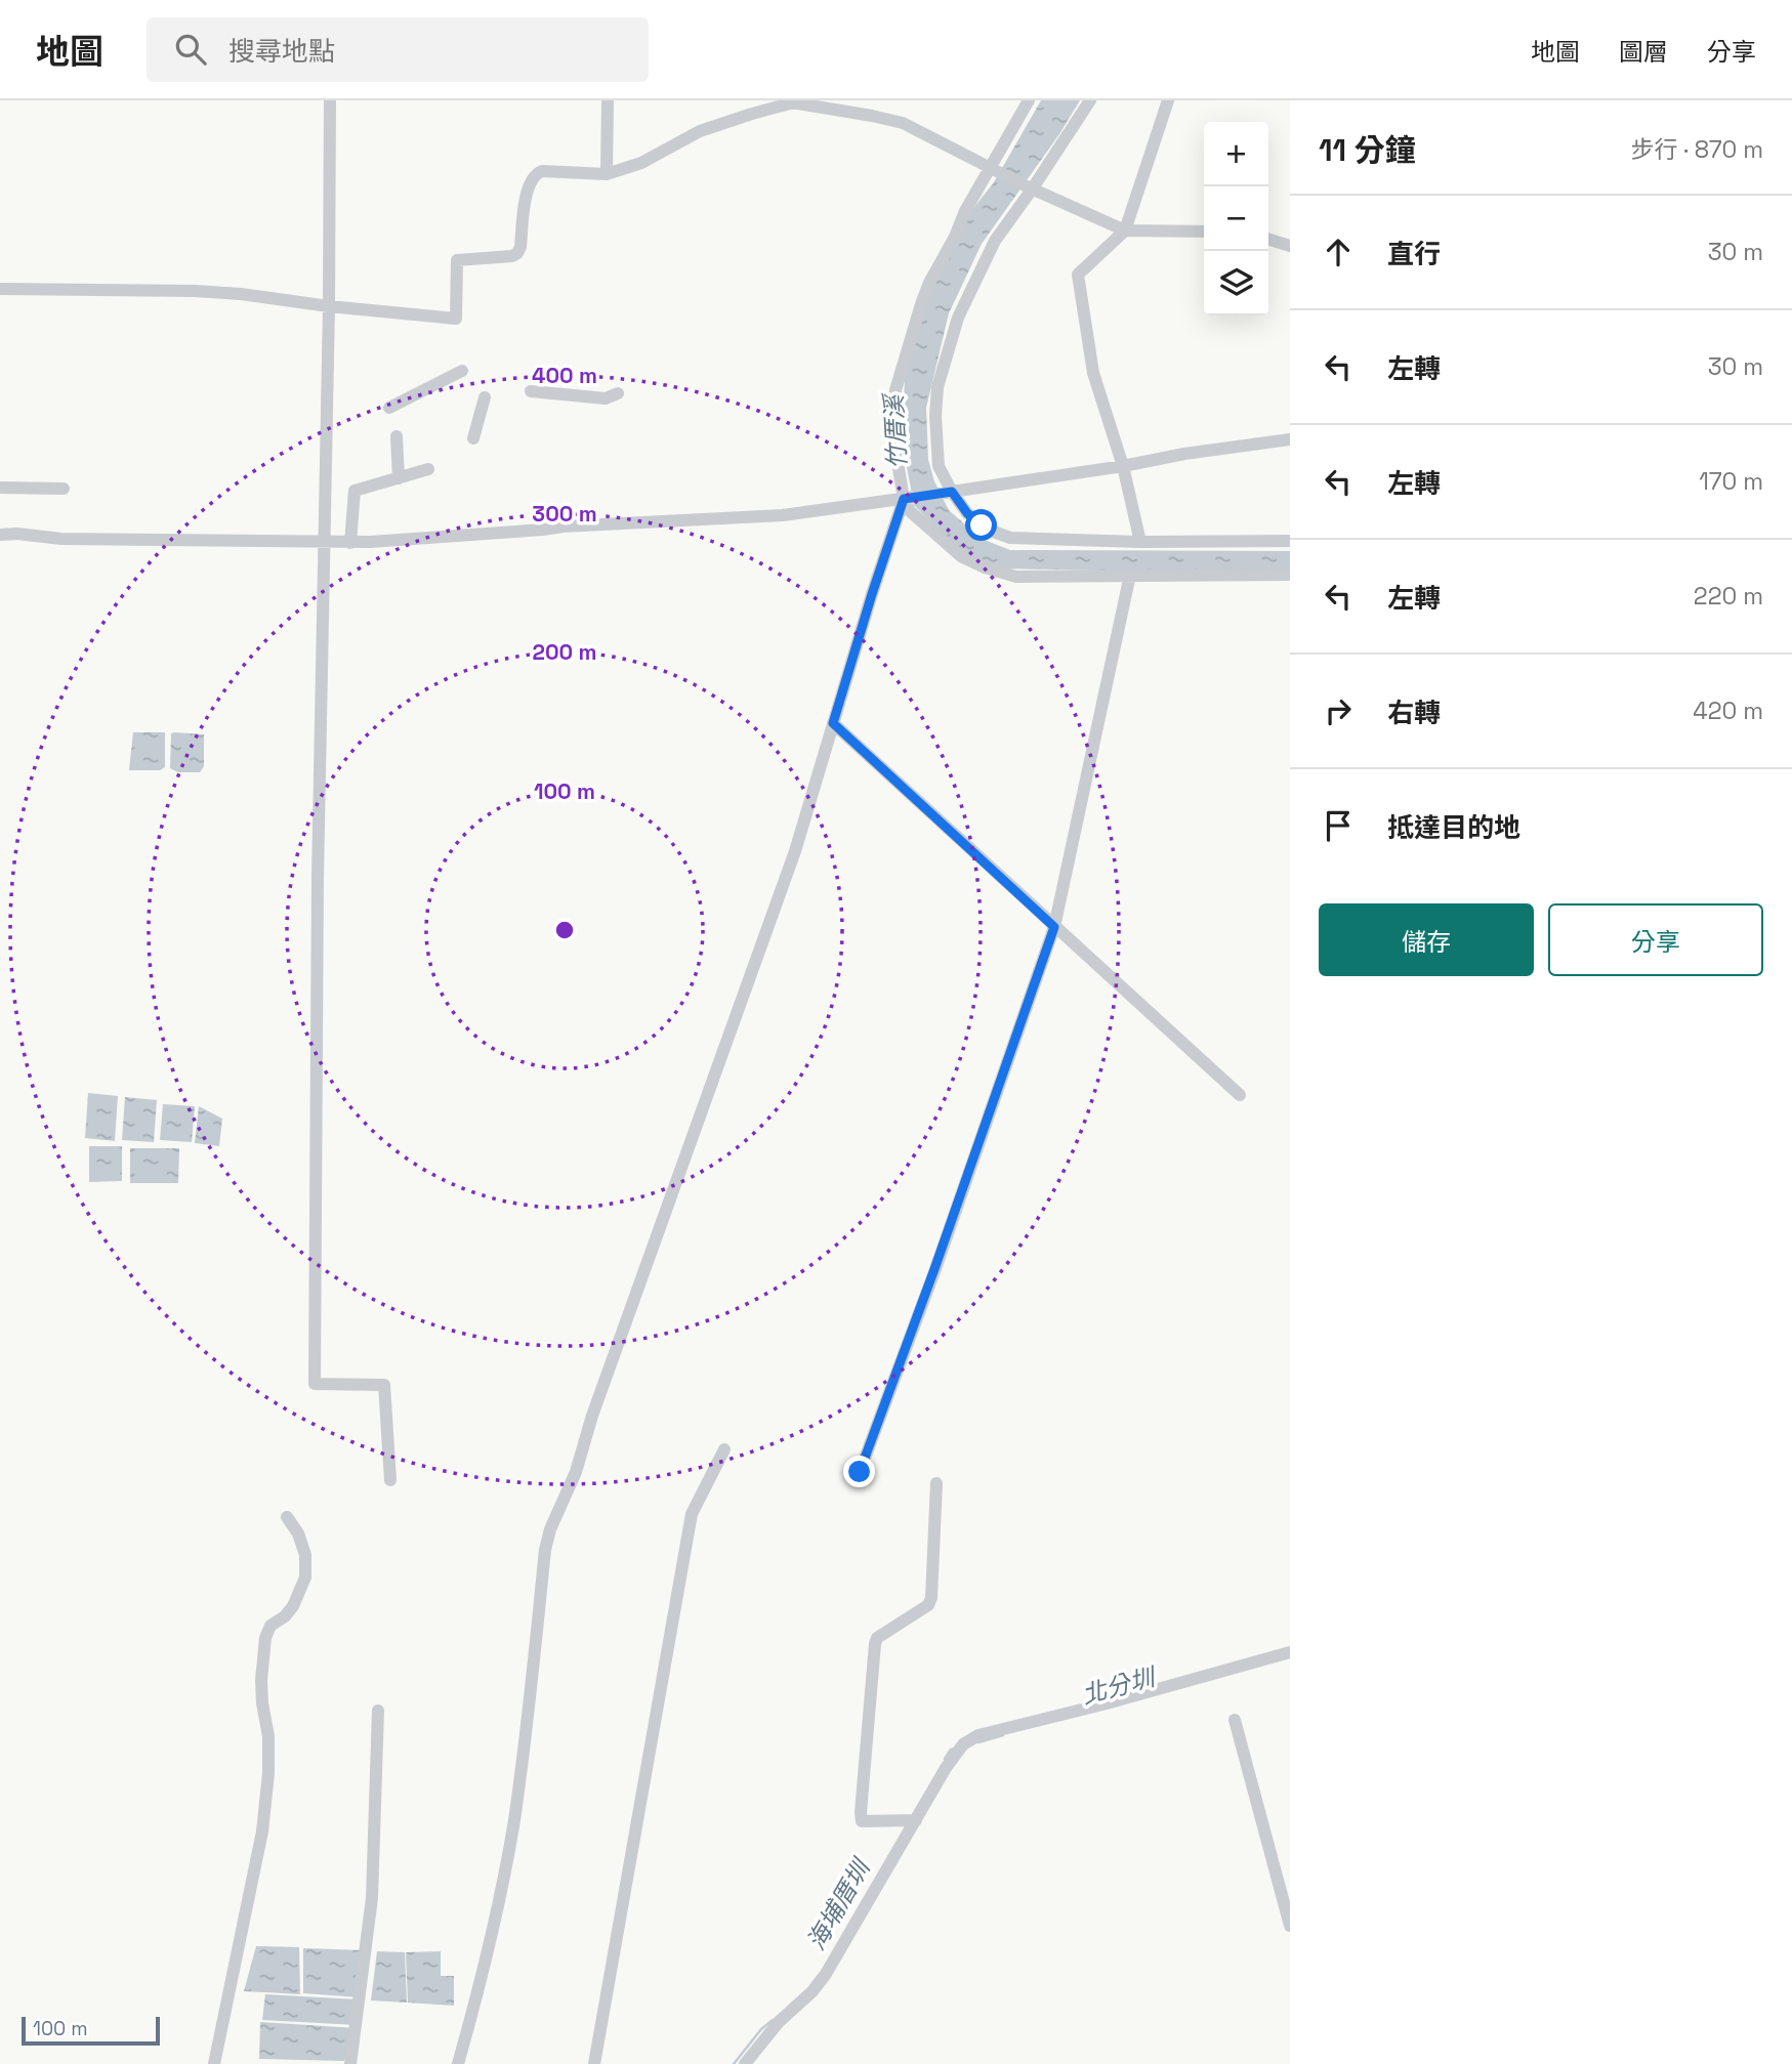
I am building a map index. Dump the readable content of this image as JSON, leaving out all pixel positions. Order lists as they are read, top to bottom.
{
  "water": ["竹厝溪", "北分圳", "海埔厝圳"],
  "scale_bar": "100 m",
  "page": {
    "header": "地圖",
    "search": "搜尋地點",
    "nav": ["地圖", "圖層", "分享"],
    "heading": ["11 分鐘", "步行 · 870 m"],
    "map_buttons": ["+", "−"],
    "list": [
      ["直行", "30 m"],
      ["左轉", "30 m"],
      ["左轉", "170 m"],
      ["左轉", "220 m"],
      ["右轉", "420 m"],
      "抵達目的地"
    ],
    "buttons": ["儲存", "分享"],
    "scale": "100 m"
  },
  "rings": [
    "400 m",
    "300 m",
    "200 m",
    "100 m"
  ]
}
